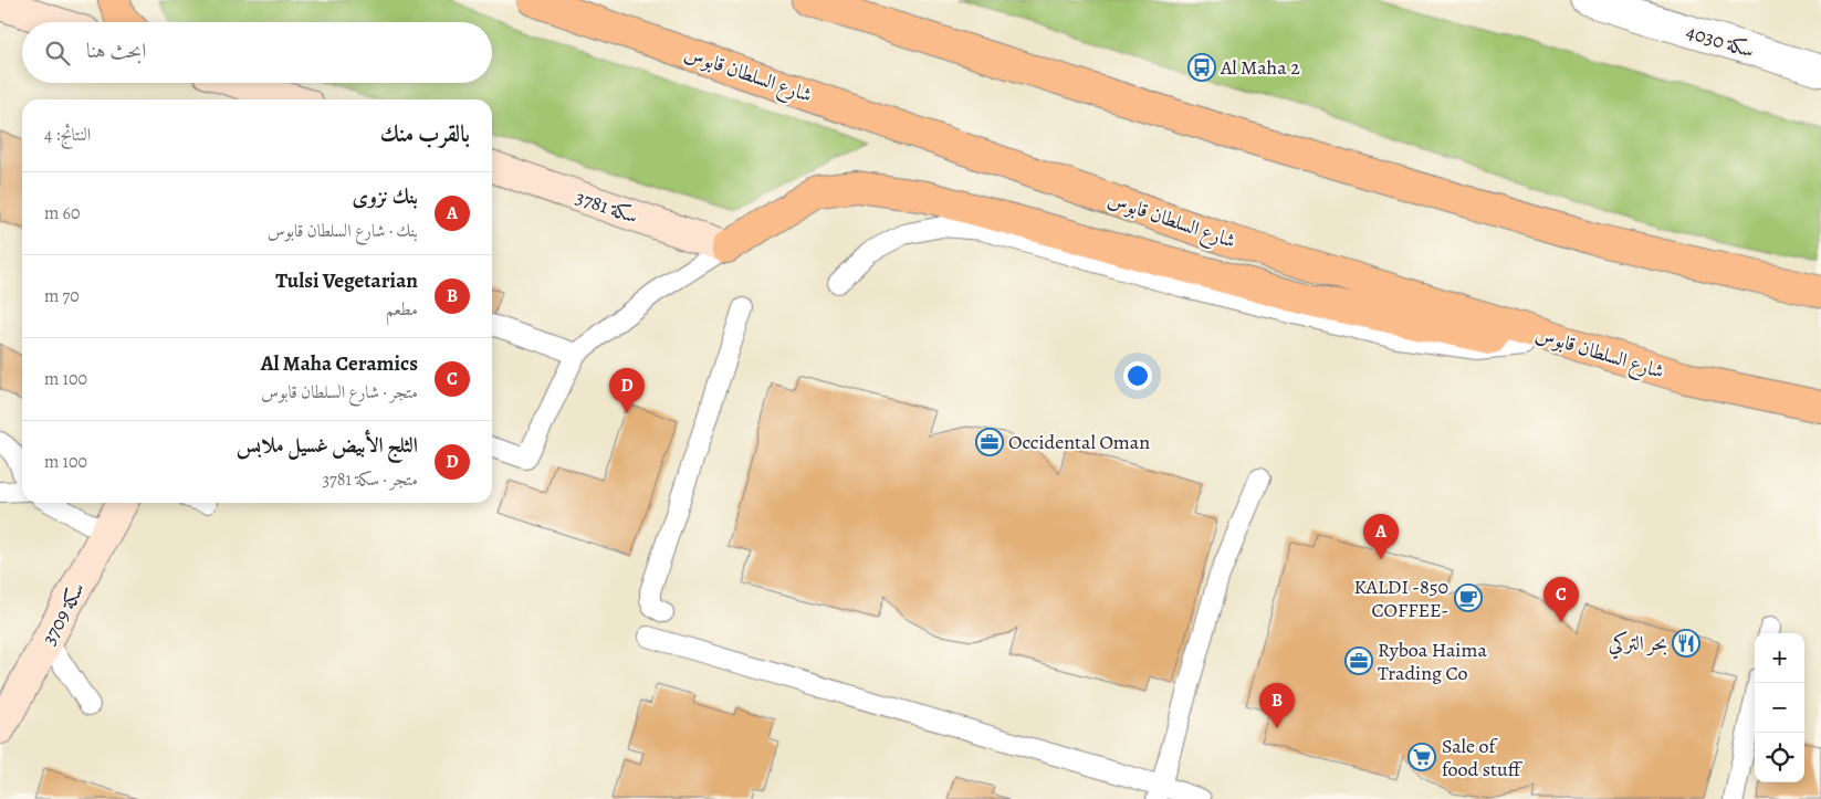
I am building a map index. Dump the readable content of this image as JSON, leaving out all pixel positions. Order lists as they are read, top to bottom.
{
  "streets": {
    "highway": ["شارع السلطان قابوس"],
    "street": ["سكة 4030", "سكة 3781", "سكة 3709"]
  },
  "places": {
    "bus stop": ["Al Maha 2"],
    "office": ["Occidental Oman", "Ryboa Haima Trading Co"],
    "cafe": ["KALDI -850 COFFEE-"],
    "restaurant": ["بحر التركي"],
    "supermarket": ["Sale of food stuff"]
  },
  "page": {
    "search": "ابحث هنا",
    "heading": ["بالقرب منك", "النتائج: 4"],
    "list": [
      {
        "mark": "A",
        "name": "بنك نزوى",
        "note": "بنك · شارع السلطان قابوس",
        "value": "60 m"
      },
      {
        "mark": "B",
        "name": "Tulsi Vegetarian",
        "note": "مطعم",
        "value": "70 m"
      },
      {
        "mark": "C",
        "name": "Al Maha Ceramics",
        "note": "متجر · شارع السلطان قابوس",
        "value": "100 m"
      },
      {
        "mark": "D",
        "name": "الثلج الأبيض غسيل ملابس",
        "note": "متجر · سكة 3781",
        "value": "100 m"
      }
    ],
    "pins": [
      "D",
      "A",
      "C",
      "B"
    ],
    "map_buttons": ["+", "−"]
  }
}
